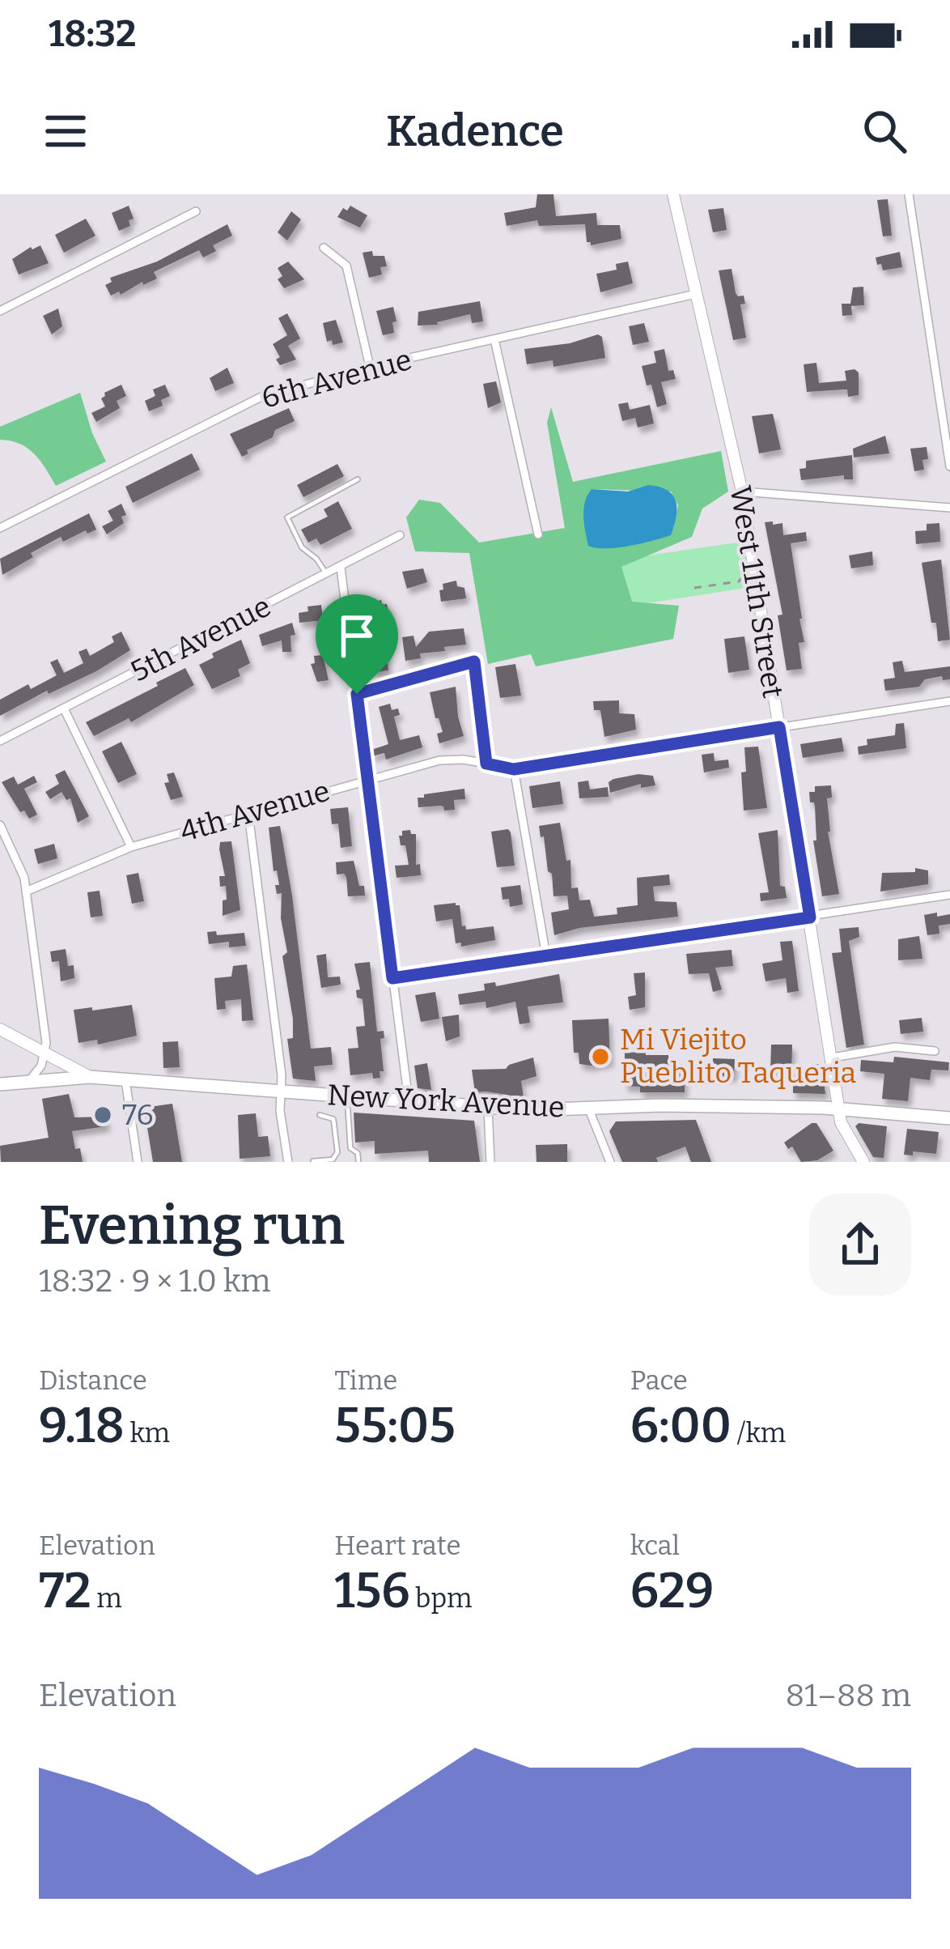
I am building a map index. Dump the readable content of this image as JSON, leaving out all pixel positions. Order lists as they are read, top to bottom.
{
  "streets": {
    "main road": ["New York Avenue"],
    "street": [
      "6th Avenue",
      "West 11th Street",
      "5th Avenue",
      "4th Avenue"
    ]
  },
  "crossings": [
    ["6th Avenue", "West 11th Street"],
    ["West 11th Street", "4th Avenue"],
    ["West 11th Street", "New York Avenue"]
  ],
  "places": ["Mi Viejito Pueblito Taqueria", "76"],
  "page": {
    "status": "18:32",
    "header": "Kadence",
    "heading": ["Evening run", "18:32 · 9 × 1.0 km"],
    "stats": [
      ["Distance", "9.18 km"],
      ["Time", "55:05"],
      ["Pace", "6:00 /km"],
      ["Elevation", "72 m"],
      ["Heart rate", "156 bpm"],
      ["kcal", "629"]
    ],
    "chart": ["Elevation", "81–88 m"]
  }
}
